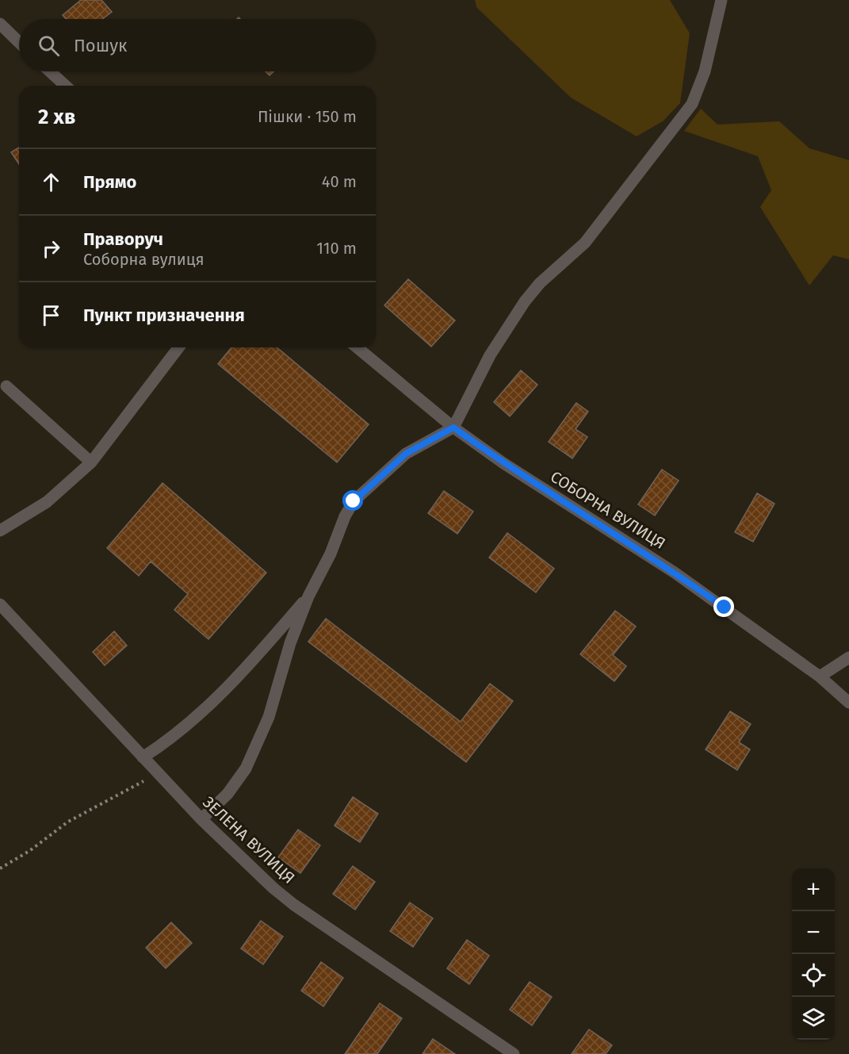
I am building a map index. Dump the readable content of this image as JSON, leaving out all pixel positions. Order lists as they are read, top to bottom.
{
  "streets": {
    "street": ["СОБОРНА ВУЛИЦЯ", "ЗЕЛЕНА ВУЛИЦЯ"]
  },
  "page": {
    "search": "Пошук",
    "heading": ["2 хв", "Пішки · 150 m"],
    "list": [
      ["Прямо", "40 m"],
      ["Праворуч", "Соборна вулиця", "110 m"],
      "Пункт призначення"
    ],
    "map_buttons": ["+", "−"]
  }
}
